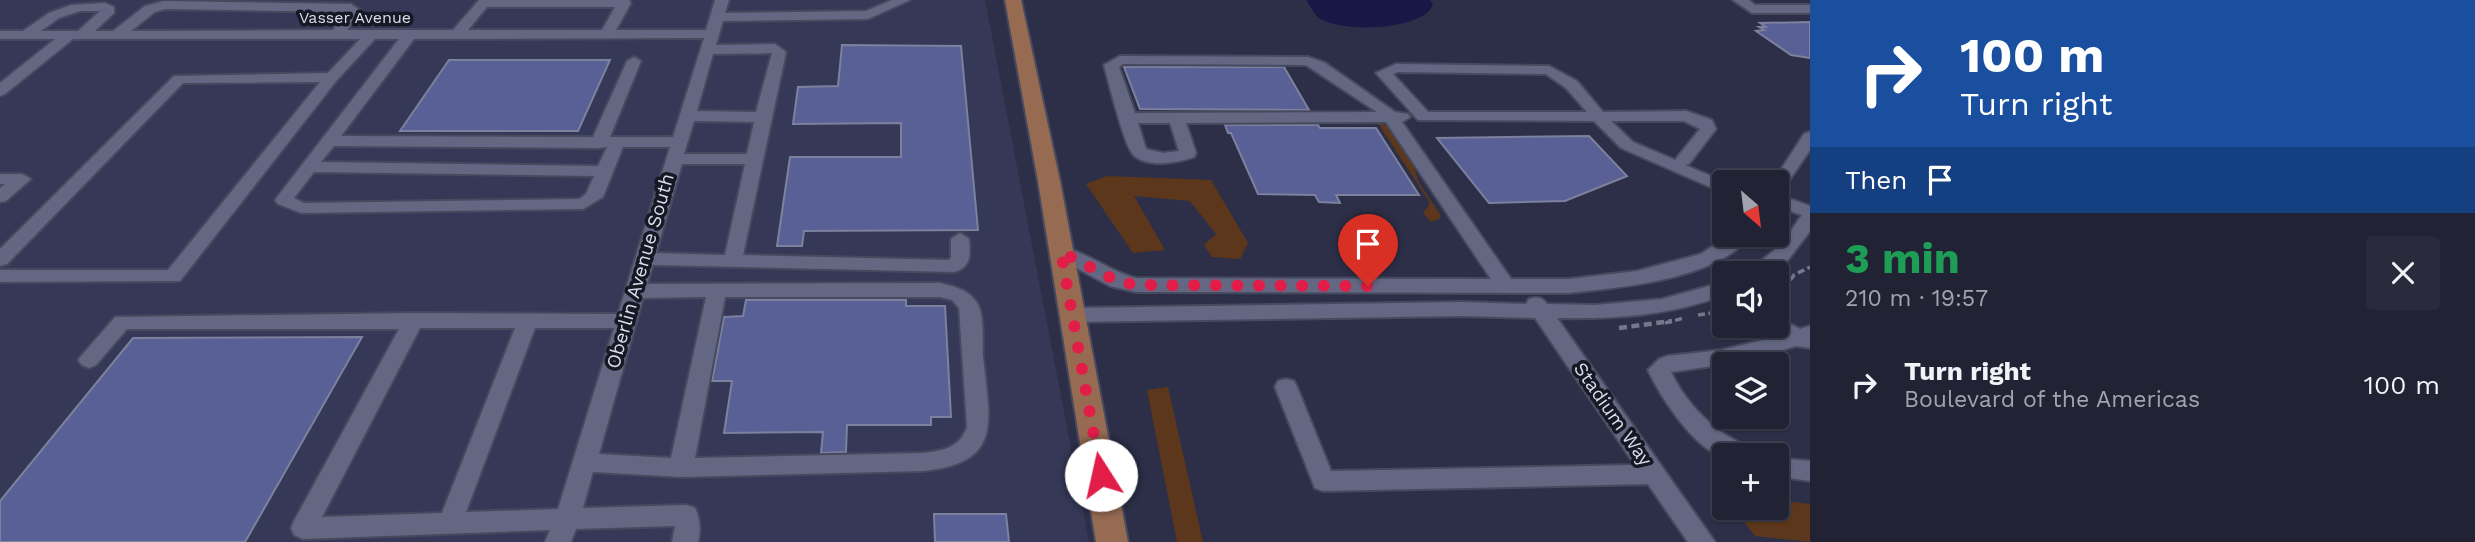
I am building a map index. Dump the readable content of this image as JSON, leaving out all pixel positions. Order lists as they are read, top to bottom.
{
  "streets": {
    "street": ["Vasser Avenue", "Oberlin Avenue South", "Stadium Way"]
  },
  "crossings": [
    ["Vasser Avenue", "Oberlin Avenue South"]
  ],
  "north": "bottom right",
  "page": {
    "turn": ["100 m", "Turn right"],
    "then": "Then",
    "map_buttons": "+",
    "heading": ["3 min", "210 m · 19:57"],
    "list": [
      {
        "name": "Turn right",
        "note": "Boulevard of the Americas",
        "value": "100 m"
      }
    ]
  }
}
